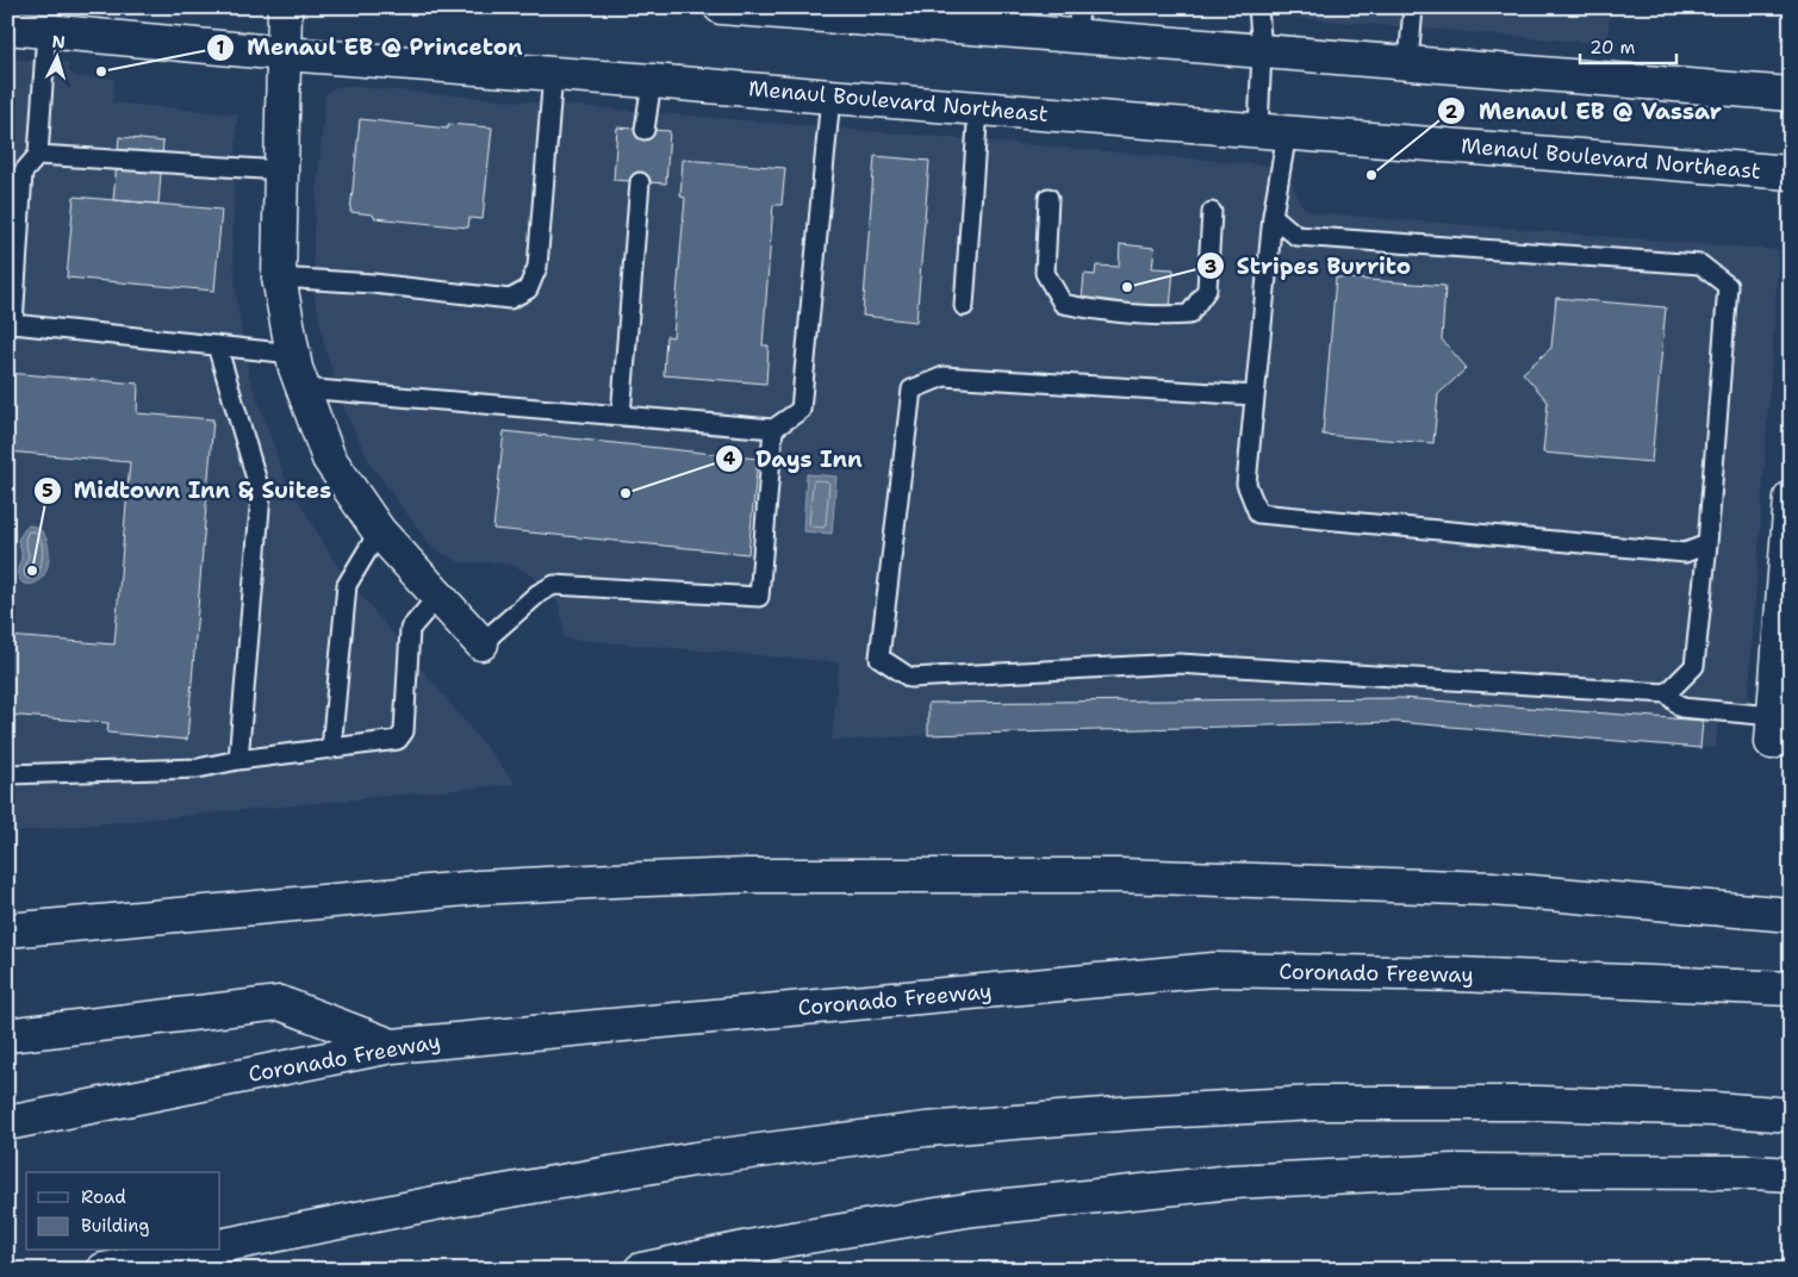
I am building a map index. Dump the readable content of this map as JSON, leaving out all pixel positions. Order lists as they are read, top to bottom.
{
  "streets": {
    "main road": ["Menaul Boulevard Northeast", "Coronado Freeway"]
  },
  "places": [
    "Menaul EB @ Princeton",
    "Menaul EB @ Vassar",
    "Stripes Burrito",
    "Days Inn",
    "Midtown Inn & Suites"
  ],
  "legend": ["Road", "Building"],
  "scale_bar": "20 m",
  "north": "top"
}
